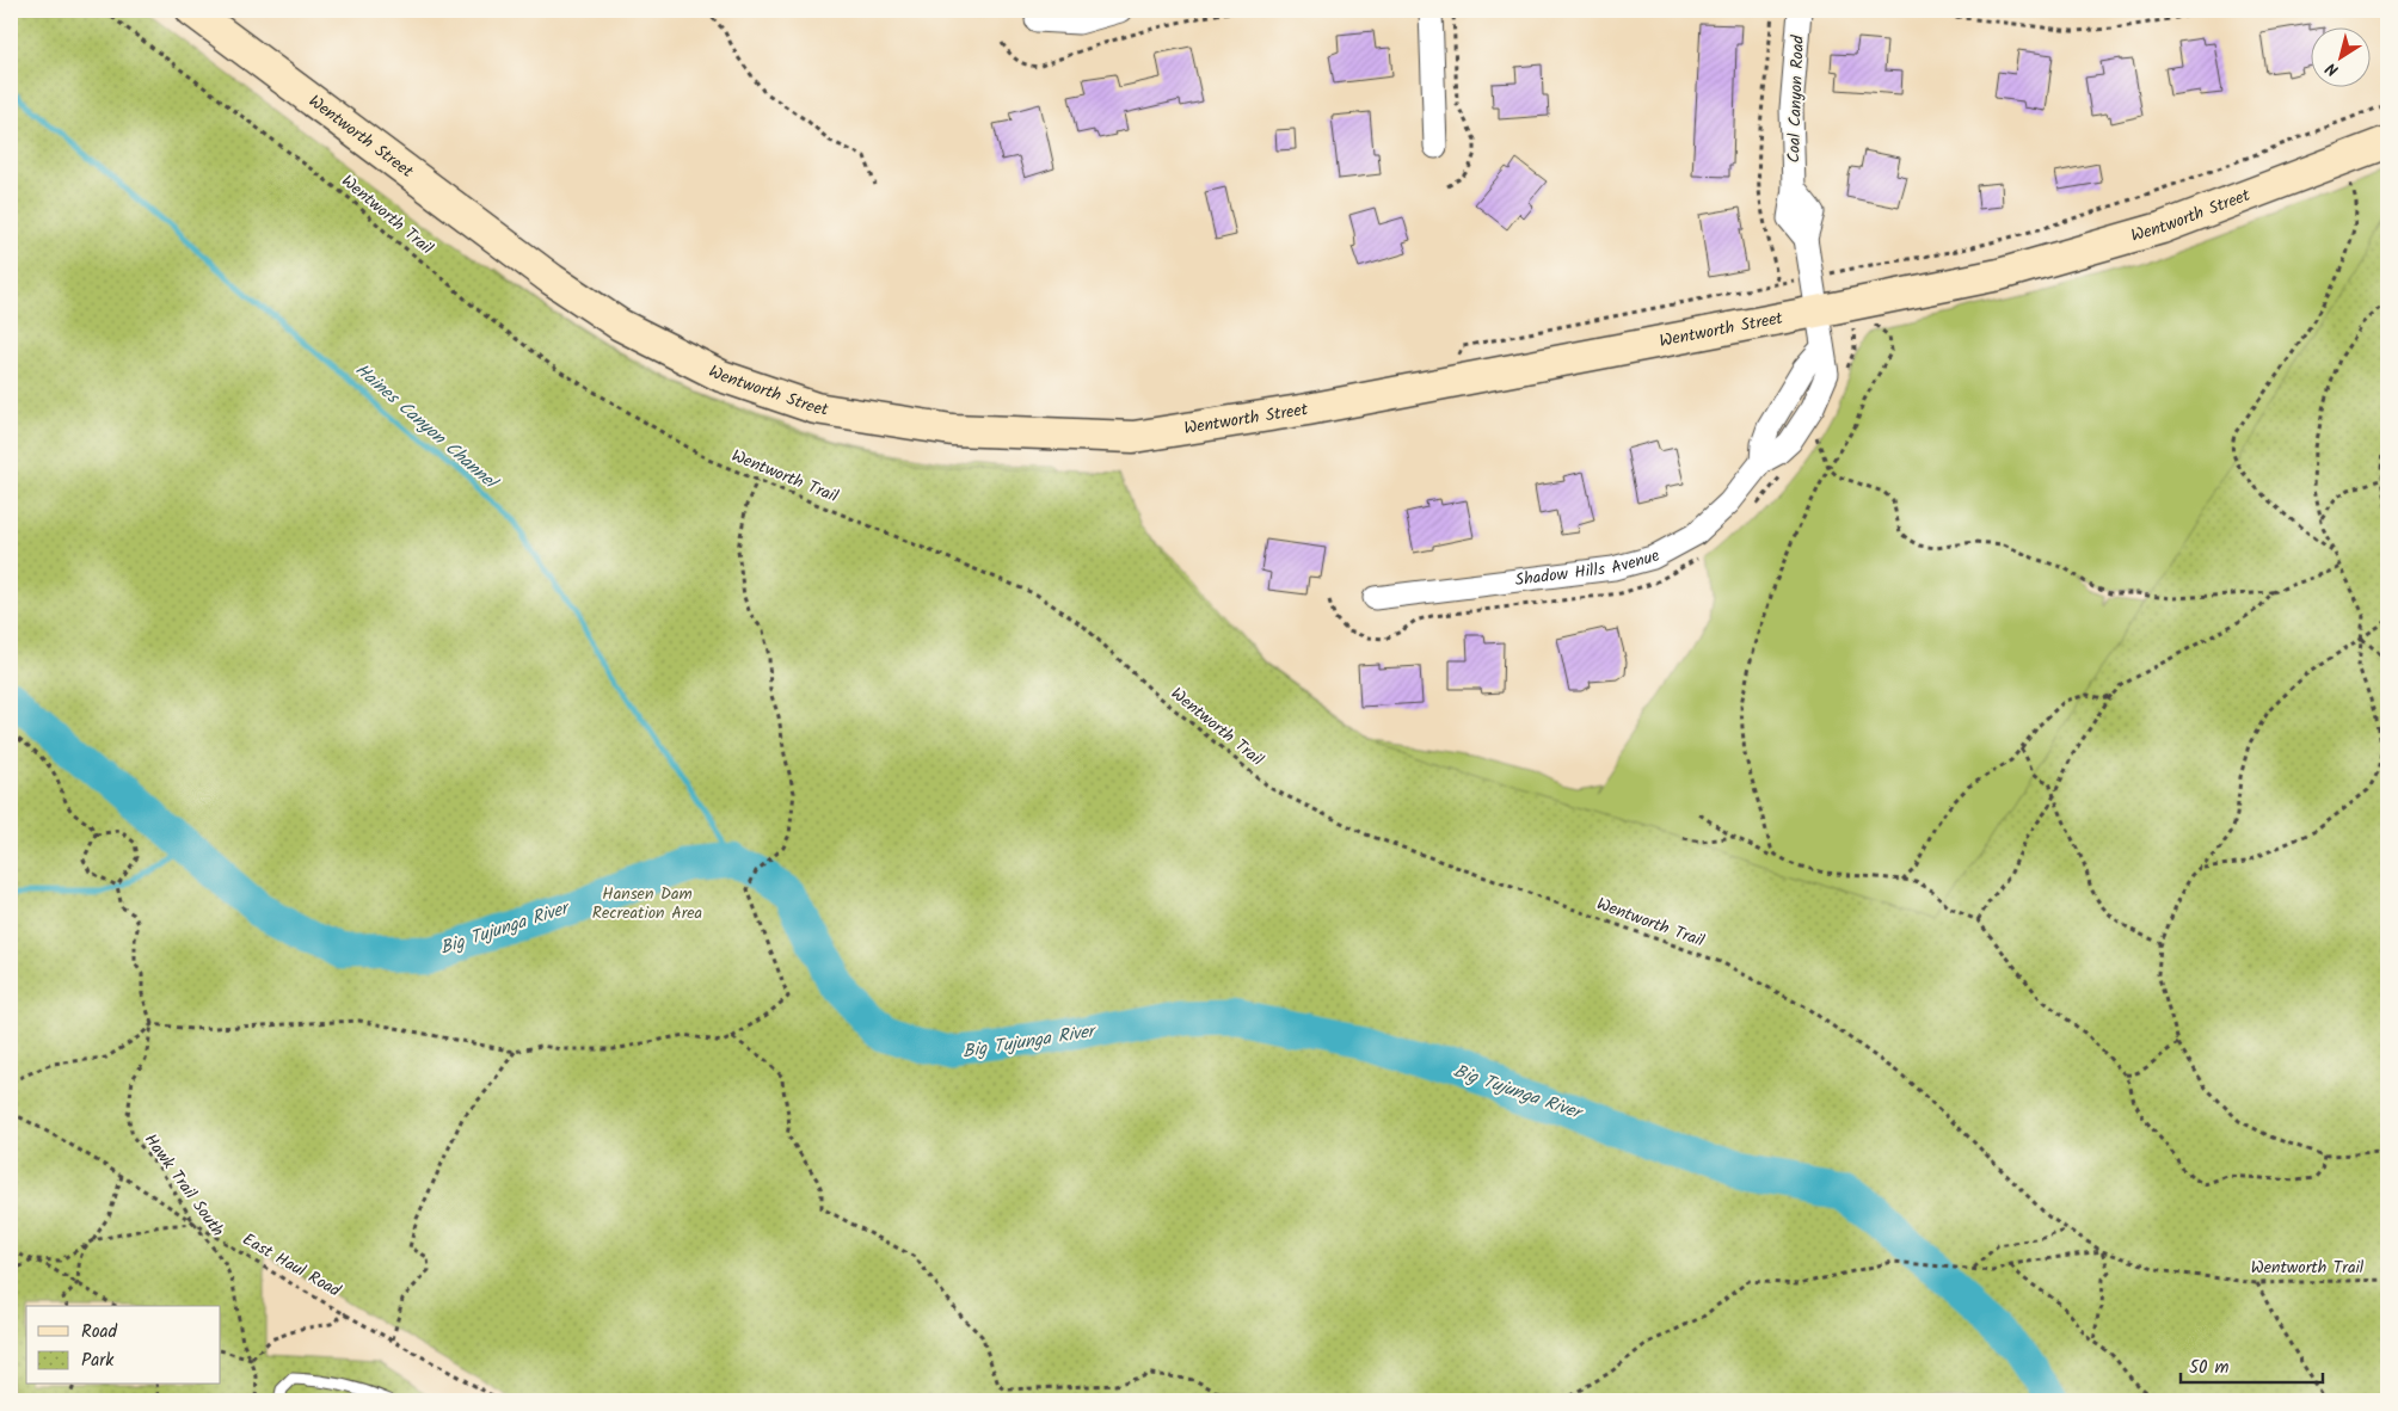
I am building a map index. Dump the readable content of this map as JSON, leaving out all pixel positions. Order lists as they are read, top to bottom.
{
  "streets": {
    "main road": ["Wentworth Street"],
    "street": ["Coal Canyon Road", "Shadow Hills Avenue"],
    "path": ["Wentworth Trail", "Hawk Trail South", "East Haul Road"]
  },
  "crossings": [
    ["Coal Canyon Road", "Wentworth Street"],
    ["Coal Canyon Road", "Shadow Hills Avenue"],
    ["Wentworth Street", "Shadow Hills Avenue"],
    ["Hawk Trail South", "East Haul Road"]
  ],
  "water": ["Haines Canyon Channel", "Big Tujunga River"],
  "parks": ["Hansen Dam Recreation Area"],
  "legend": ["Road", "Park"],
  "scale_bar": "50 m",
  "north": "bottom left"
}
